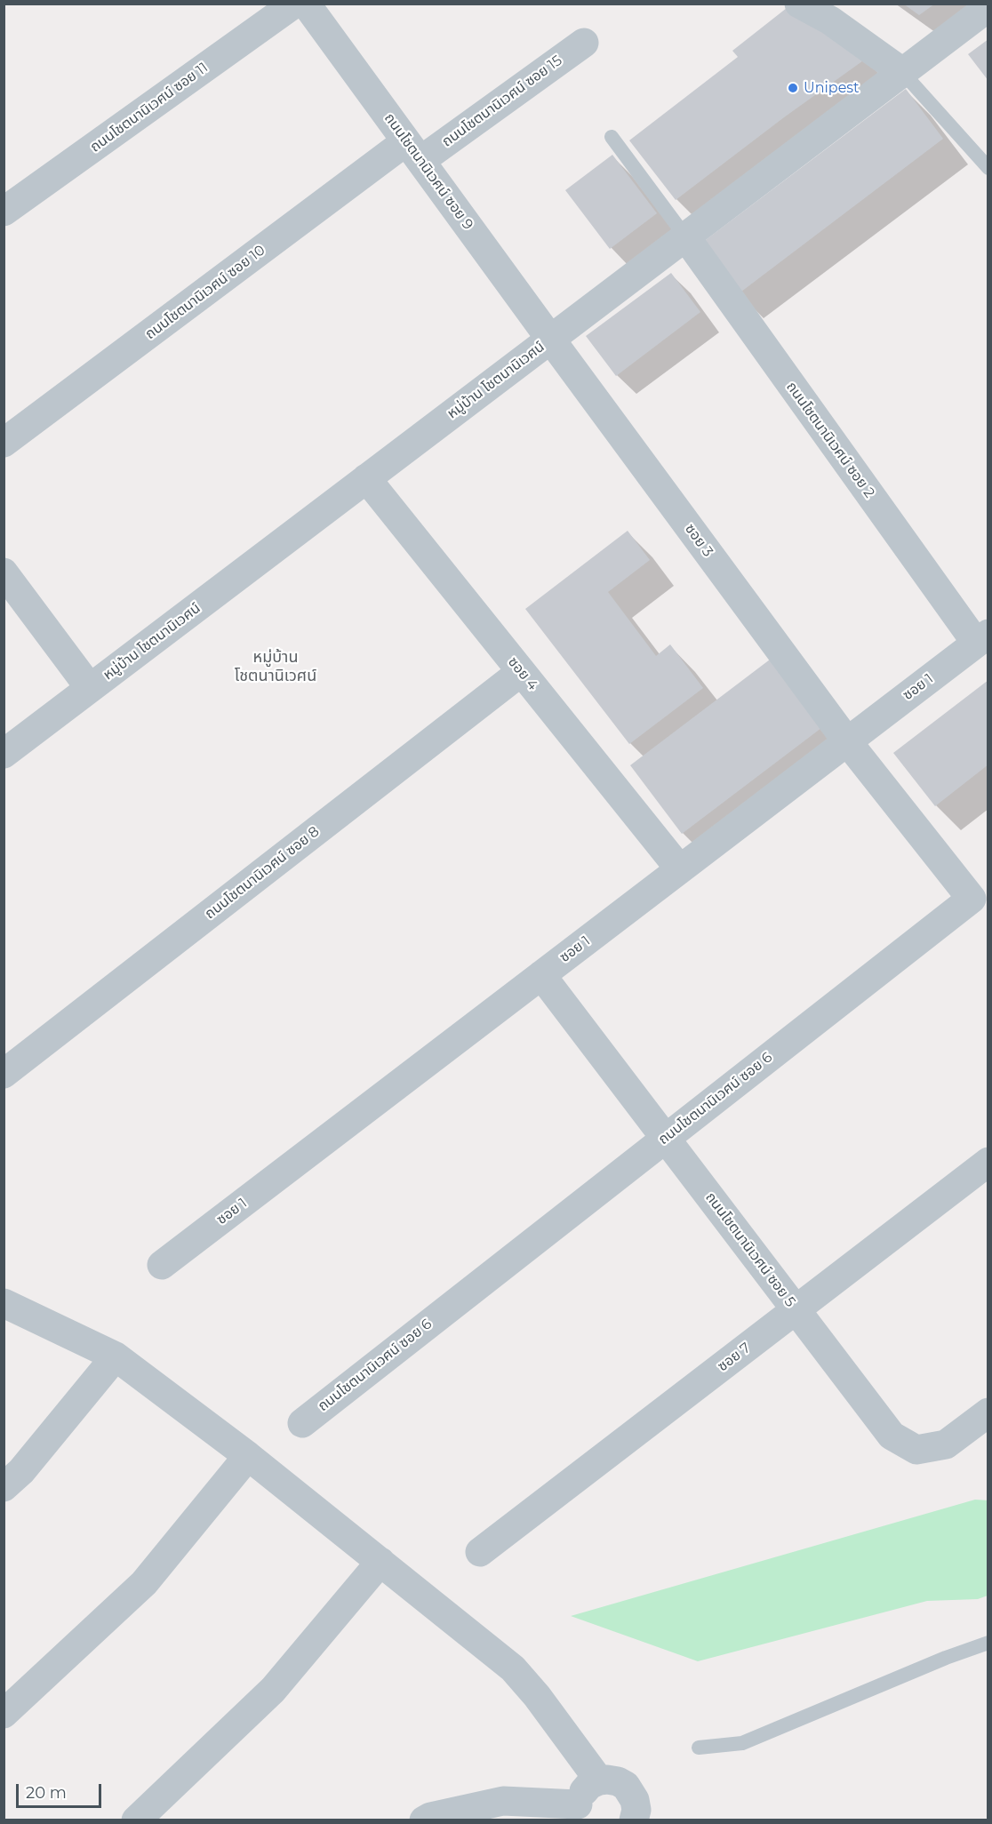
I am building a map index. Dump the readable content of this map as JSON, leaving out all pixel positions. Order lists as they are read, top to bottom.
{
  "streets": {
    "street": [
      "ถนนโชตนานิเวศน์ ซอย 15",
      "ถนนโชตนานิเวศน์ ซอย 11",
      "ถนนโชตนานิเวศน์ ซอย 9",
      "ถนนโชตนานิเวศน์ ซอย 10",
      "หมู่บ้าน โชตนานิเวศน์",
      "ถนนโชตนานิเวศน์ ซอย 2",
      "ซอย 3",
      "ซอย 4",
      "ซอย 1",
      "ถนนโชตนานิเวศน์ ซอย 8",
      "ถนนโชตนานิเวศน์ ซอย 6",
      "ถนนโชตนานิเวศน์ ซอย 5",
      "ซอย 7"
    ]
  },
  "crossings": [
    ["ถนนโชตนานิเวศน์ ซอย 15", "ถนนโชตนานิเวศน์ ซอย 9"],
    ["ถนนโชตนานิเวศน์ ซอย 15", "ถนนโชตนานิเวศน์ ซอย 10"],
    ["ถนนโชตนานิเวศน์ ซอย 9", "ถนนโชตนานิเวศน์ ซอย 10"],
    ["ถนนโชตนานิเวศน์ ซอย 9", "หมู่บ้าน โชตนานิเวศน์"],
    ["ถนนโชตนานิเวศน์ ซอย 9", "ซอย 3"],
    ["หมู่บ้าน โชตนานิเวศน์", "ถนนโชตนานิเวศน์ ซอย 2"],
    ["หมู่บ้าน โชตนานิเวศน์", "ซอย 3"],
    ["หมู่บ้าน โชตนานิเวศน์", "ซอย 4"],
    ["ถนนโชตนานิเวศน์ ซอย 2", "ซอย 1"],
    ["ซอย 3", "ซอย 1"],
    ["ซอย 3", "ถนนโชตนานิเวศน์ ซอย 6"],
    ["ซอย 4", "ซอย 1"],
    ["ซอย 4", "ถนนโชตนานิเวศน์ ซอย 8"],
    ["ซอย 1", "ถนนโชตนานิเวศน์ ซอย 6"],
    ["ซอย 1", "ถนนโชตนานิเวศน์ ซอย 5"],
    ["ถนนโชตนานิเวศน์ ซอย 6", "ถนนโชตนานิเวศน์ ซอย 5"],
    ["ถนนโชตนานิเวศน์ ซอย 5", "ซอย 7"]
  ],
  "districts": ["หมู่บ้าน โชตนานิเวศน์"],
  "places": ["Unipest"],
  "scale_bar": "20 m"
}
